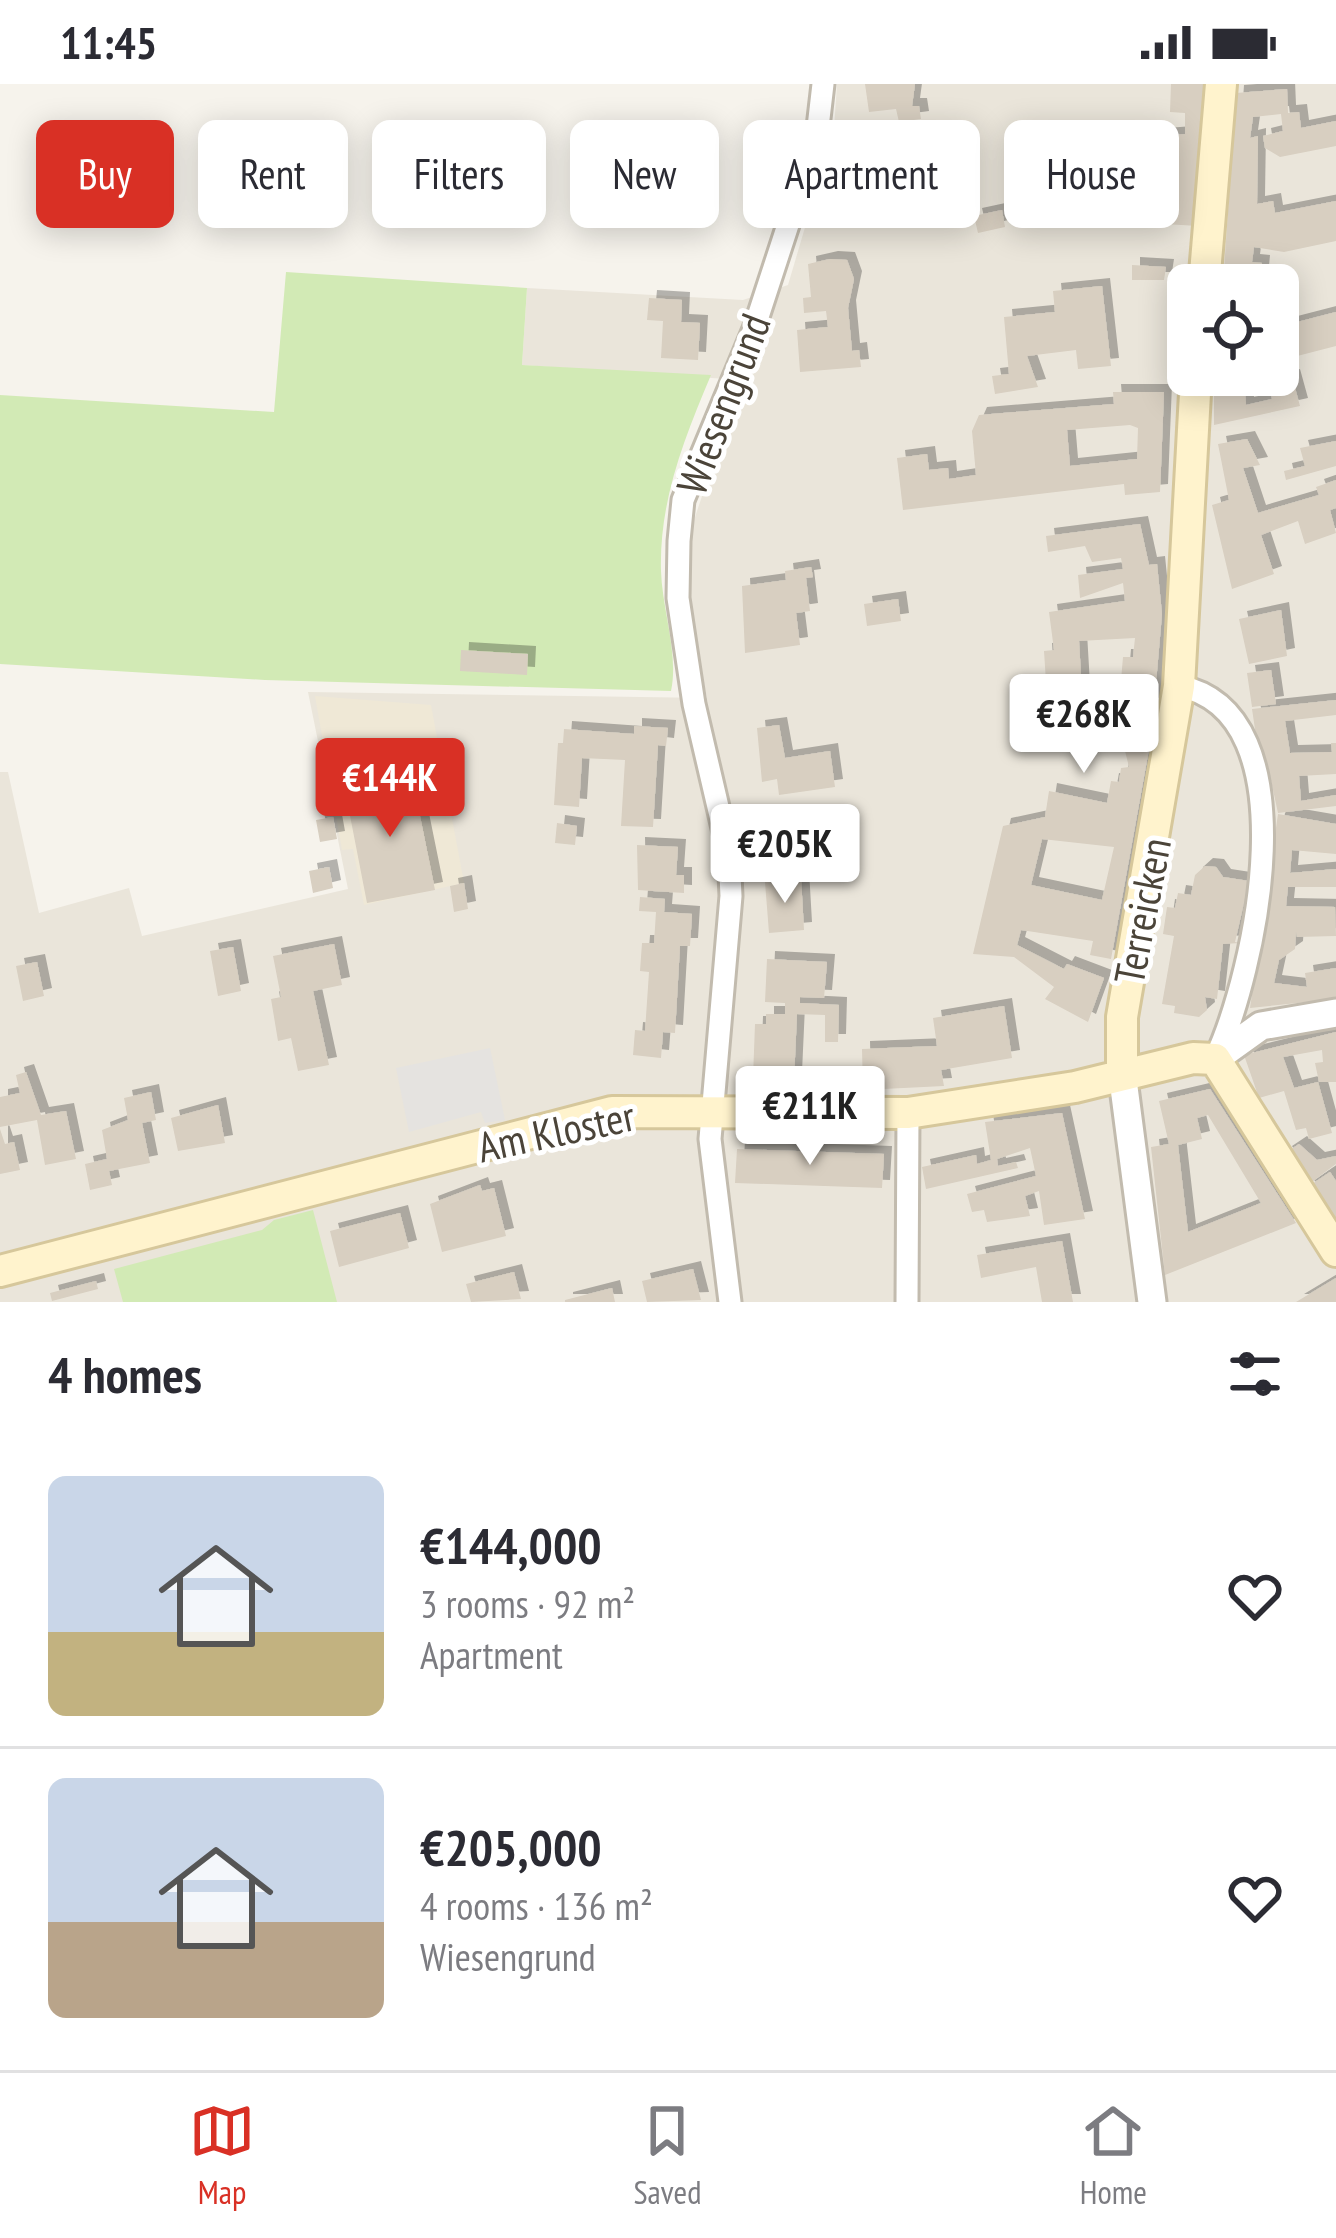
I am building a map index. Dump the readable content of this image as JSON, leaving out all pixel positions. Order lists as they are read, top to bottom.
{
  "streets": {
    "main road": ["Terreicken", "Am Kloster"],
    "street": ["Wiesengrund"]
  },
  "crossings": [
    ["Wiesengrund", "Am Kloster"],
    ["Terreicken", "Am Kloster"]
  ],
  "page": {
    "status": "11:45",
    "chip": [
      "Buy",
      "Rent",
      "Filters",
      "New",
      "Apartment",
      "House"
    ],
    "price": [
      "€268K",
      "€144K",
      "€205K",
      "€211K"
    ],
    "heading": "4 homes",
    "list": [
      {
        "name": "€144,000",
        "note": "3 rooms · 92 m² · Apartment"
      },
      {
        "name": "€205,000",
        "note": "4 rooms · 136 m² · Wiesengrund"
      }
    ],
    "tabs": ["Map", "Saved", "Home"]
  }
}
